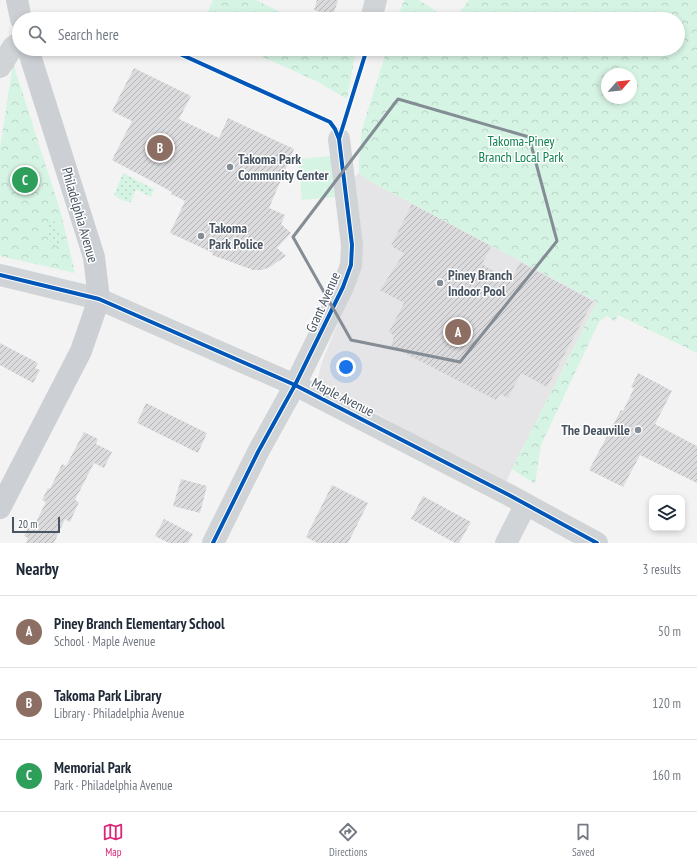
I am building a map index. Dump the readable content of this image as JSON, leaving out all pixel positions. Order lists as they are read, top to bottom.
{
  "streets": {
    "main road": ["Philadelphia Avenue"],
    "street": ["Grant Avenue", "Maple Avenue"]
  },
  "crossings": [
    ["Philadelphia Avenue", "Maple Avenue"],
    ["Grant Avenue", "Maple Avenue"]
  ],
  "parks": ["Takoma-Piney Branch Local Park"],
  "places": [
    "Takoma Park Community Center",
    "Takoma Park Police",
    "Piney Branch Indoor Pool",
    "The Deauville"
  ],
  "scale_bar": "20 m",
  "north": "top right",
  "page": {
    "search": "Search here",
    "pins": ["B", "C", "A"],
    "scale": "20 m",
    "heading": ["Nearby", "3 results"],
    "list": [
      {
        "mark": "A",
        "name": "Piney Branch Elementary School",
        "note": "School · Maple Avenue",
        "value": "50 m"
      },
      {
        "mark": "B",
        "name": "Takoma Park Library",
        "note": "Library · Philadelphia Avenue",
        "value": "120 m"
      },
      {
        "mark": "C",
        "name": "Memorial Park",
        "note": "Park · Philadelphia Avenue",
        "value": "160 m"
      }
    ],
    "nav": ["Map", "Directions", "Saved"]
  }
}
